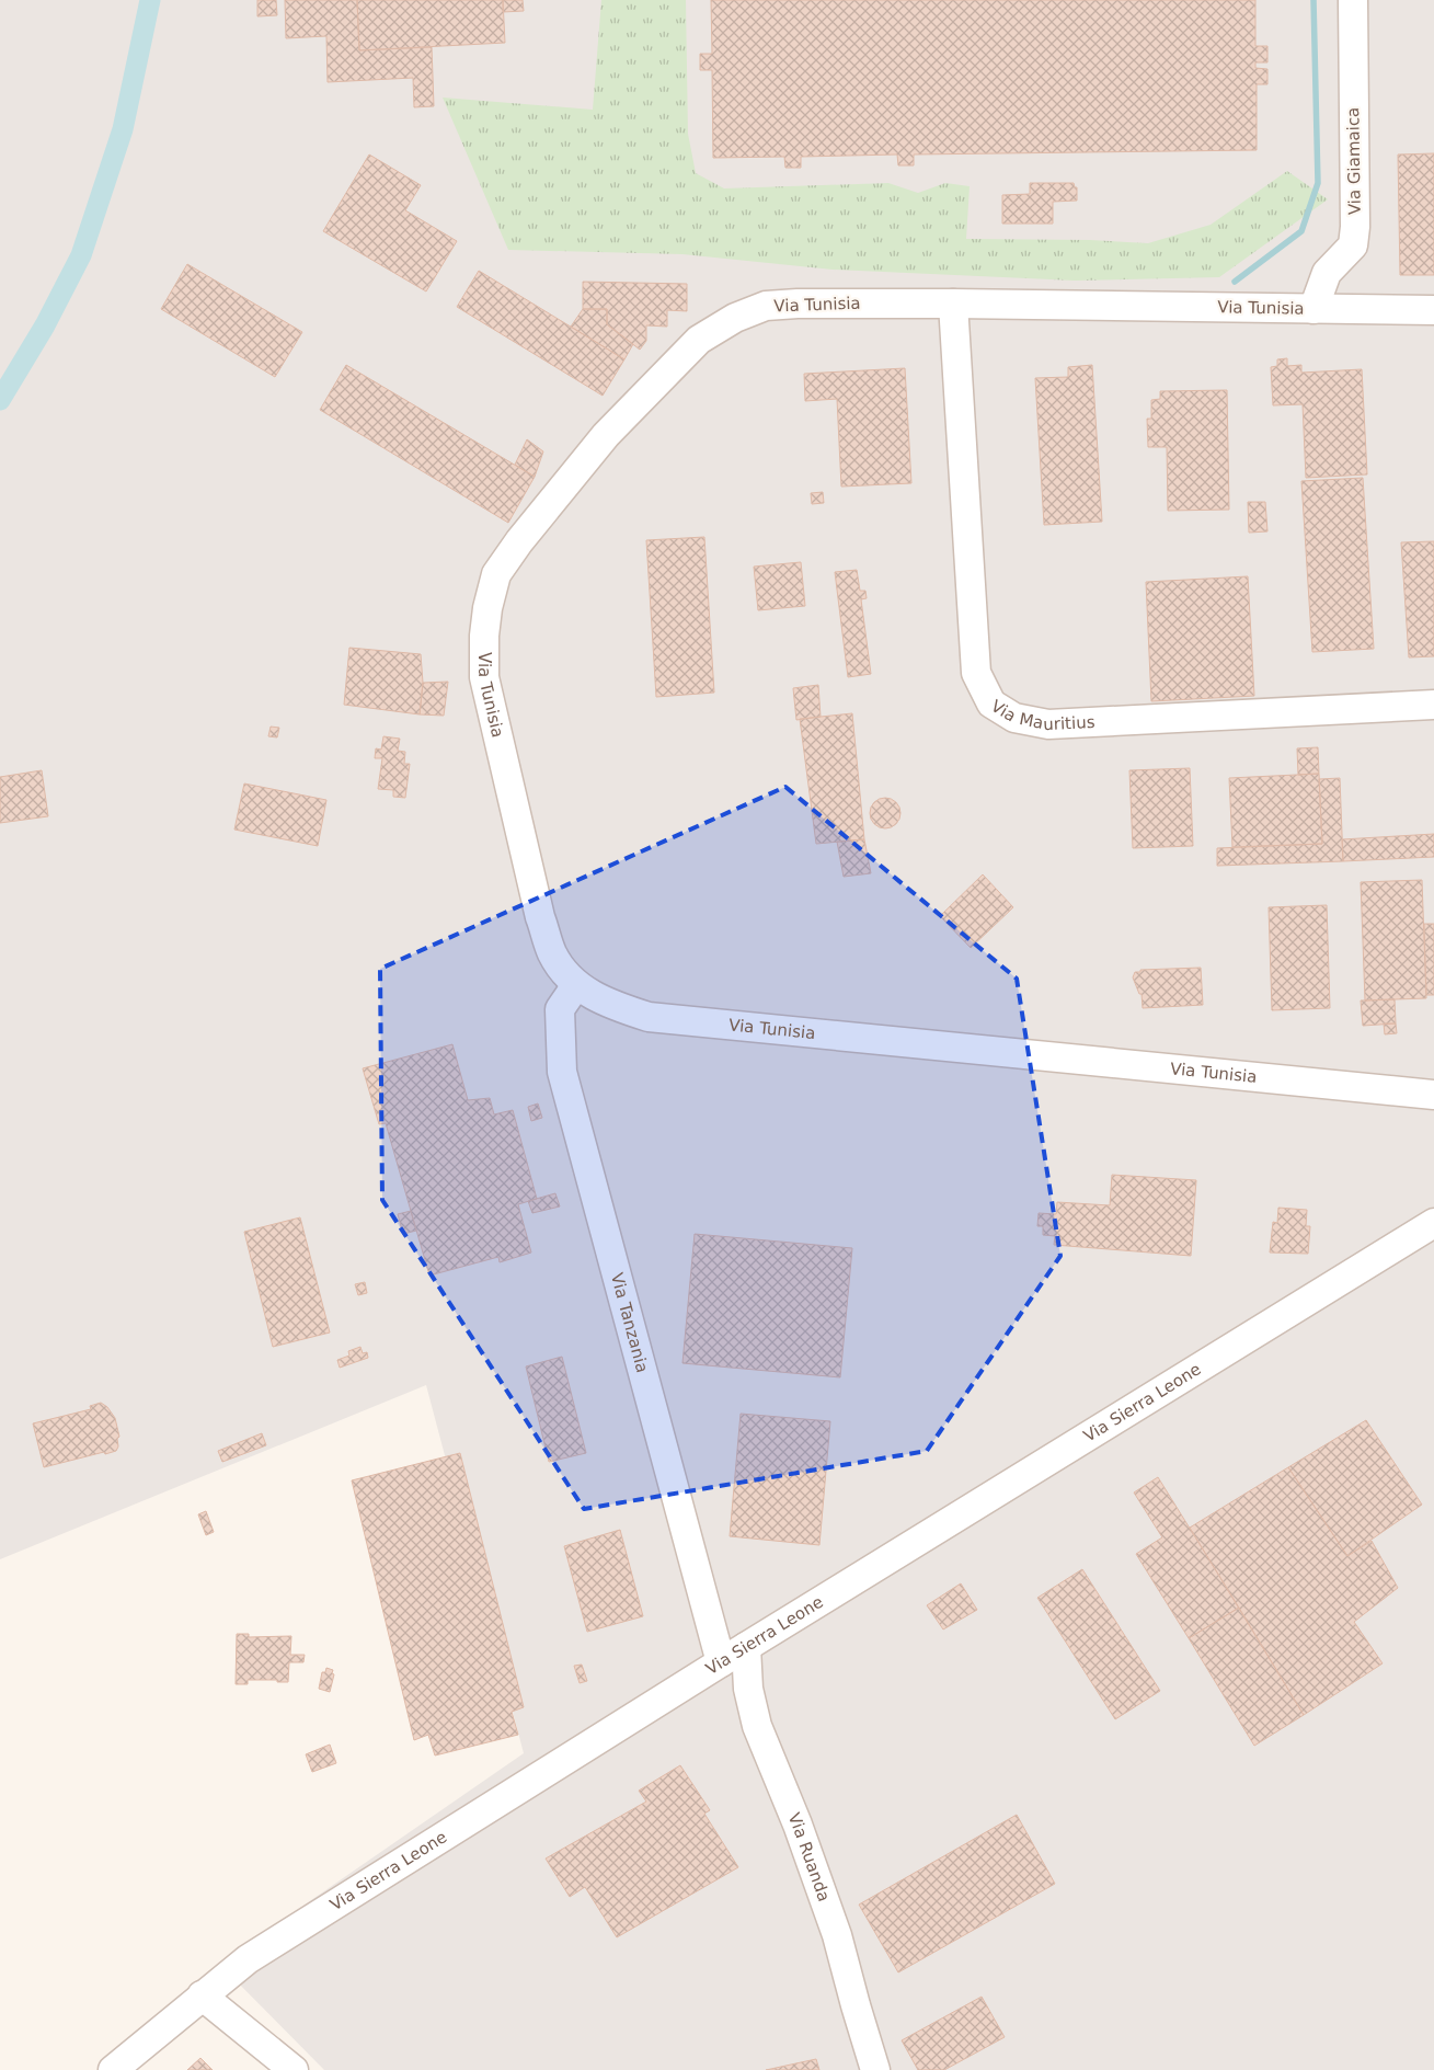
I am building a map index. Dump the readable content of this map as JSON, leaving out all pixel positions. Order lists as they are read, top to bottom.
{
  "streets": {
    "street": [
      "Via Giamaica",
      "Via Tunisia",
      "Via Mauritius",
      "Via Tanzania",
      "Via Sierra Leone",
      "Via Ruanda"
    ]
  },
  "crossings": [
    ["Via Giamaica", "Via Tunisia"],
    ["Via Tunisia", "Via Mauritius"],
    ["Via Tunisia", "Via Tanzania"],
    ["Via Tanzania", "Via Sierra Leone"],
    ["Via Sierra Leone", "Via Ruanda"]
  ]
}
